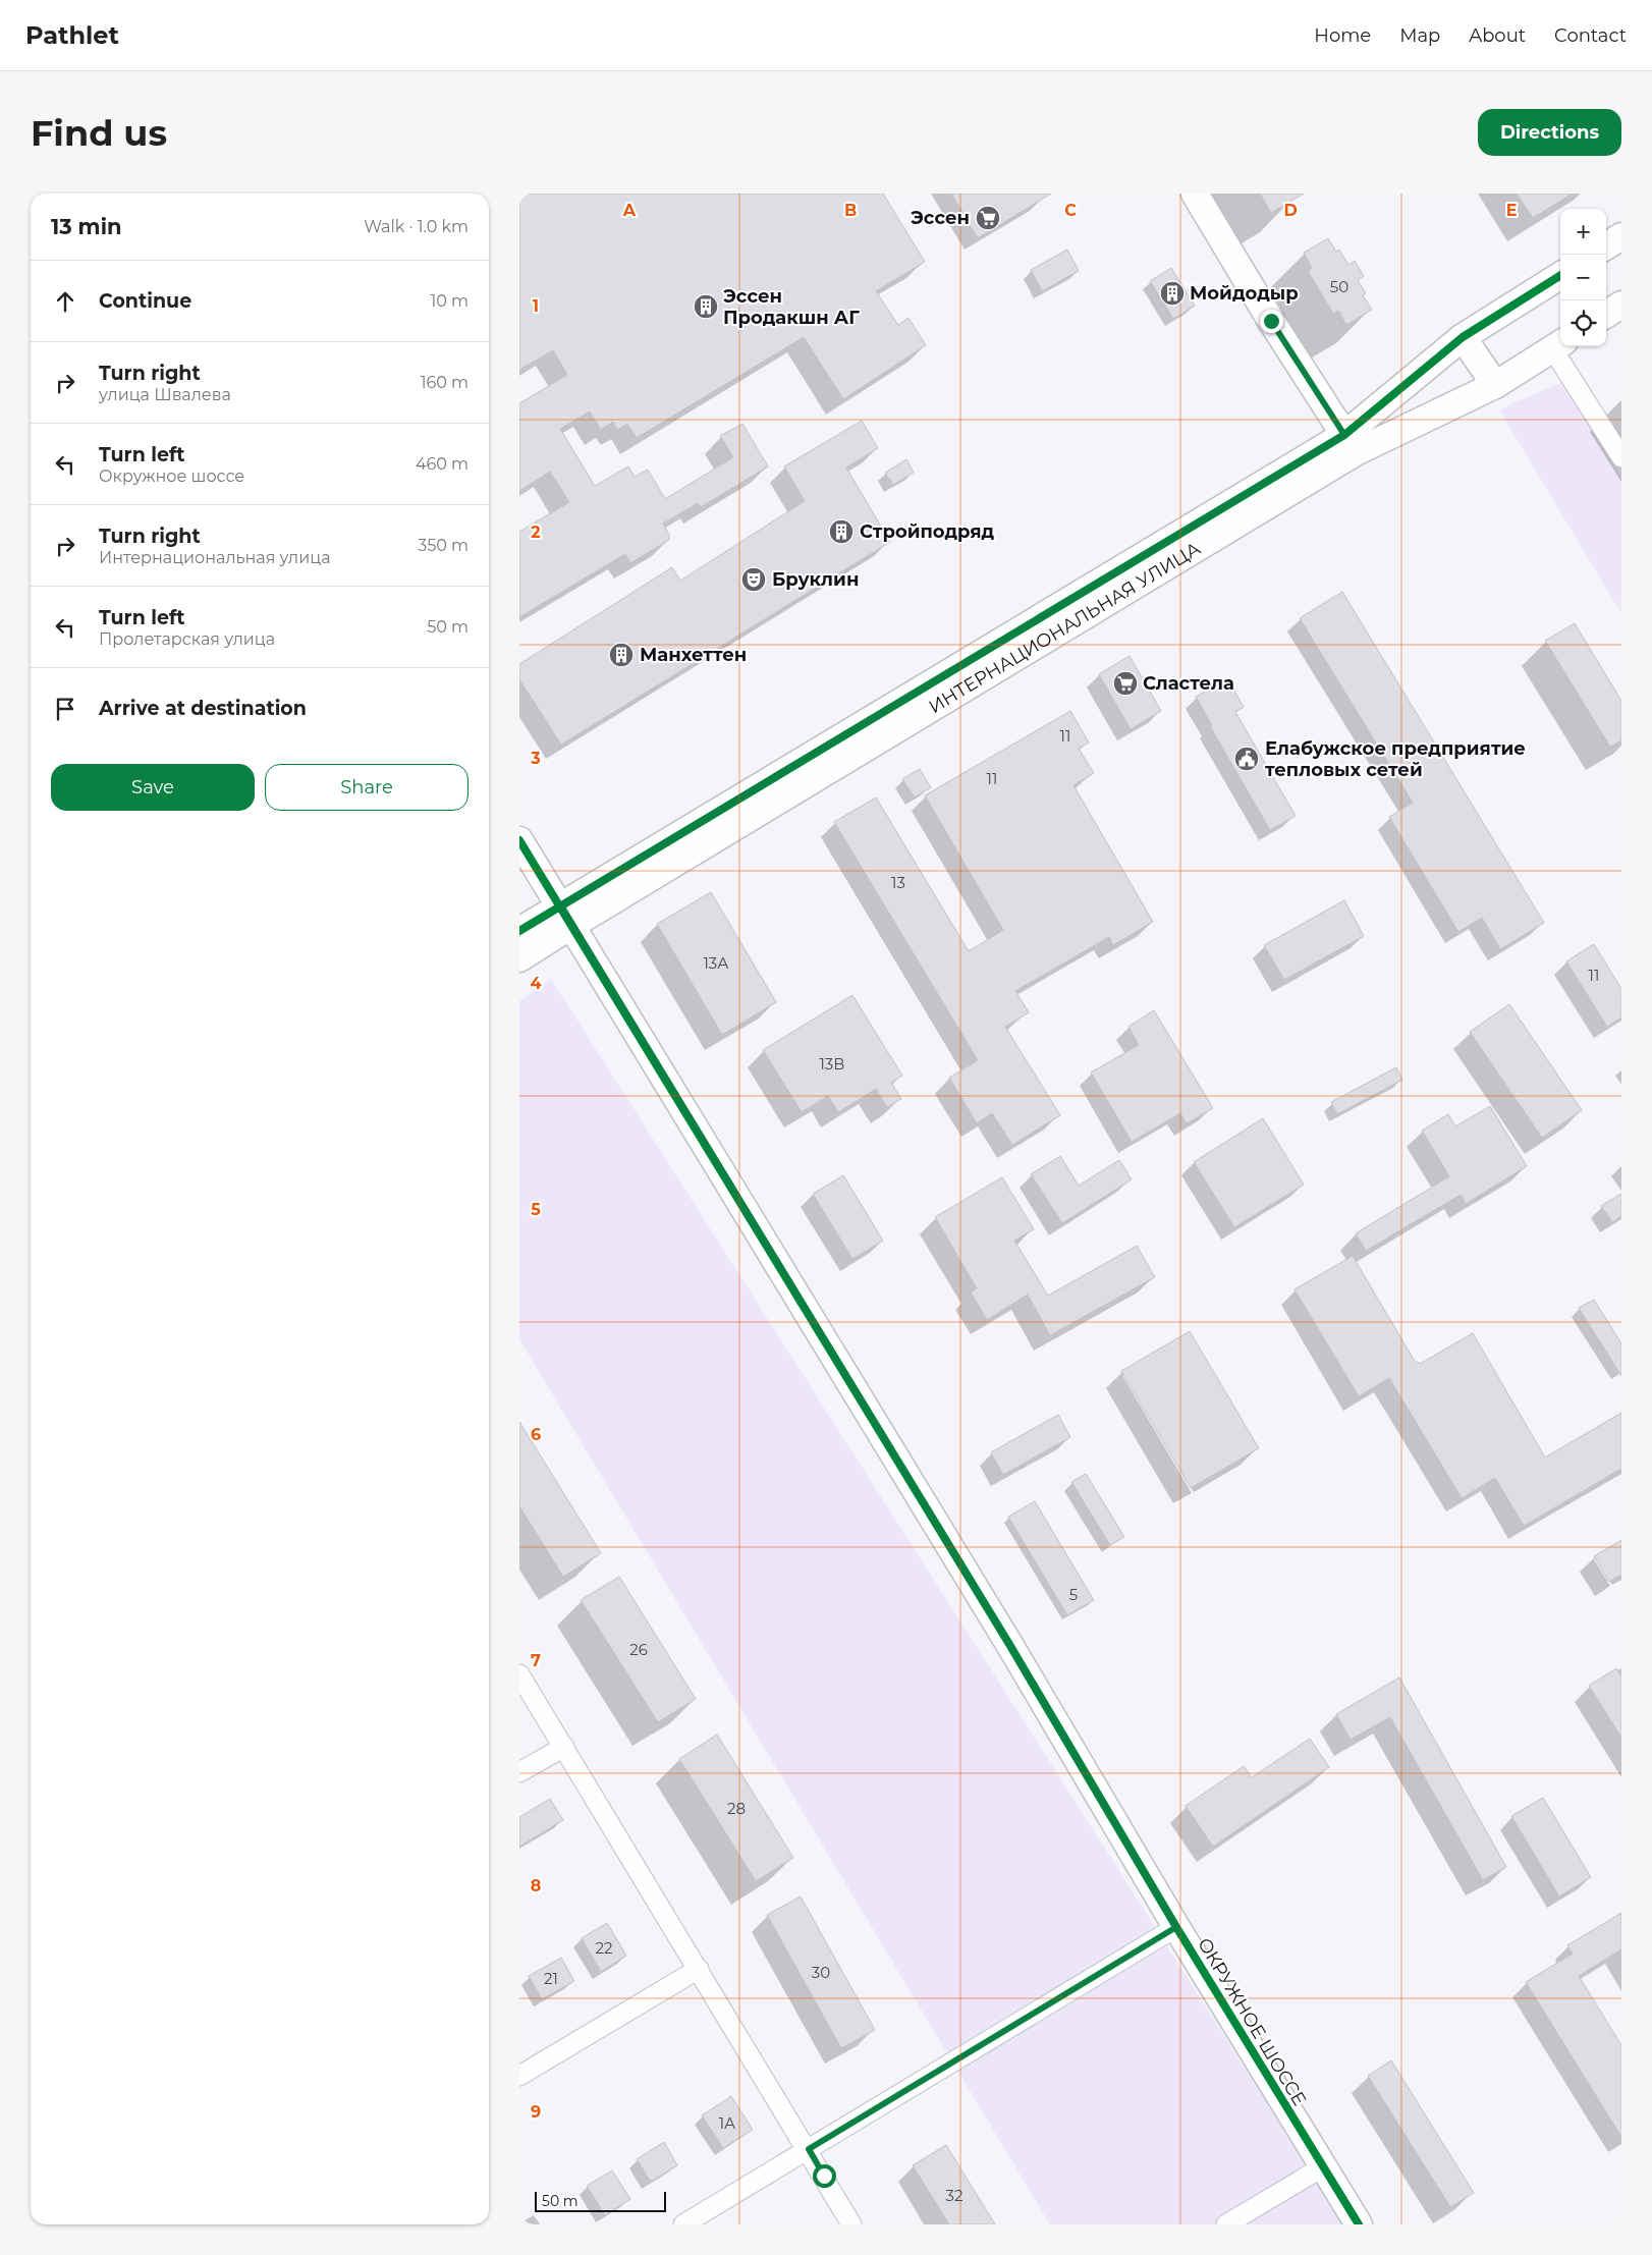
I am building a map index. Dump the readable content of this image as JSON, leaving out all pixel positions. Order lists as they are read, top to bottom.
{
  "streets": {
    "street": ["ИНТЕРНАЦИОНАЛЬНАЯ УЛИЦА", "ОКРУЖНОЕ ШОССЕ"]
  },
  "crossings": [
    ["ИНТЕРНАЦИОНАЛЬНАЯ УЛИЦА", "ОКРУЖНОЕ ШОССЕ"]
  ],
  "places": {
    "supermarket": ["Эссен", "Сластела"],
    "building": [
      "Мойдодыр",
      "Эссен Продакшн АГ",
      "Стройподряд",
      "Манхеттен"
    ],
    "theatre": ["Бруклин"],
    "public building": ["Елабужское предприятие тепловых сетей"]
  },
  "house_numbers": [
    "50",
    "11",
    "11",
    "13",
    "13А",
    "11",
    "13В",
    "5",
    "26",
    "28",
    "22",
    "30",
    "21",
    "1А",
    "32"
  ],
  "scale_bar": "50 m",
  "page": {
    "header": "Pathlet",
    "nav": [
      "Home",
      "Map",
      "About",
      "Contact"
    ],
    "buttons": [
      "Directions",
      ["Save", "Share"]
    ],
    "title": "Find us",
    "heading": ["13 min", "Walk · 1.0 km"],
    "map_buttons": ["+", "−"],
    "list": [
      ["Continue", "10 m"],
      ["Turn right", "улица Швалева", "160 m"],
      ["Turn left", "Окружное шоссе", "460 m"],
      ["Turn right", "Интернациональная улица", "350 m"],
      ["Turn left", "Пролетарская улица", "50 m"],
      "Arrive at destination"
    ],
    "scale": "50 m"
  },
  "grid": {
    "columns": [
      "A",
      "B",
      "C",
      "D",
      "E"
    ],
    "rows": [
      "1",
      "2",
      "3",
      "4",
      "5",
      "6",
      "7",
      "8",
      "9"
    ]
  }
}
